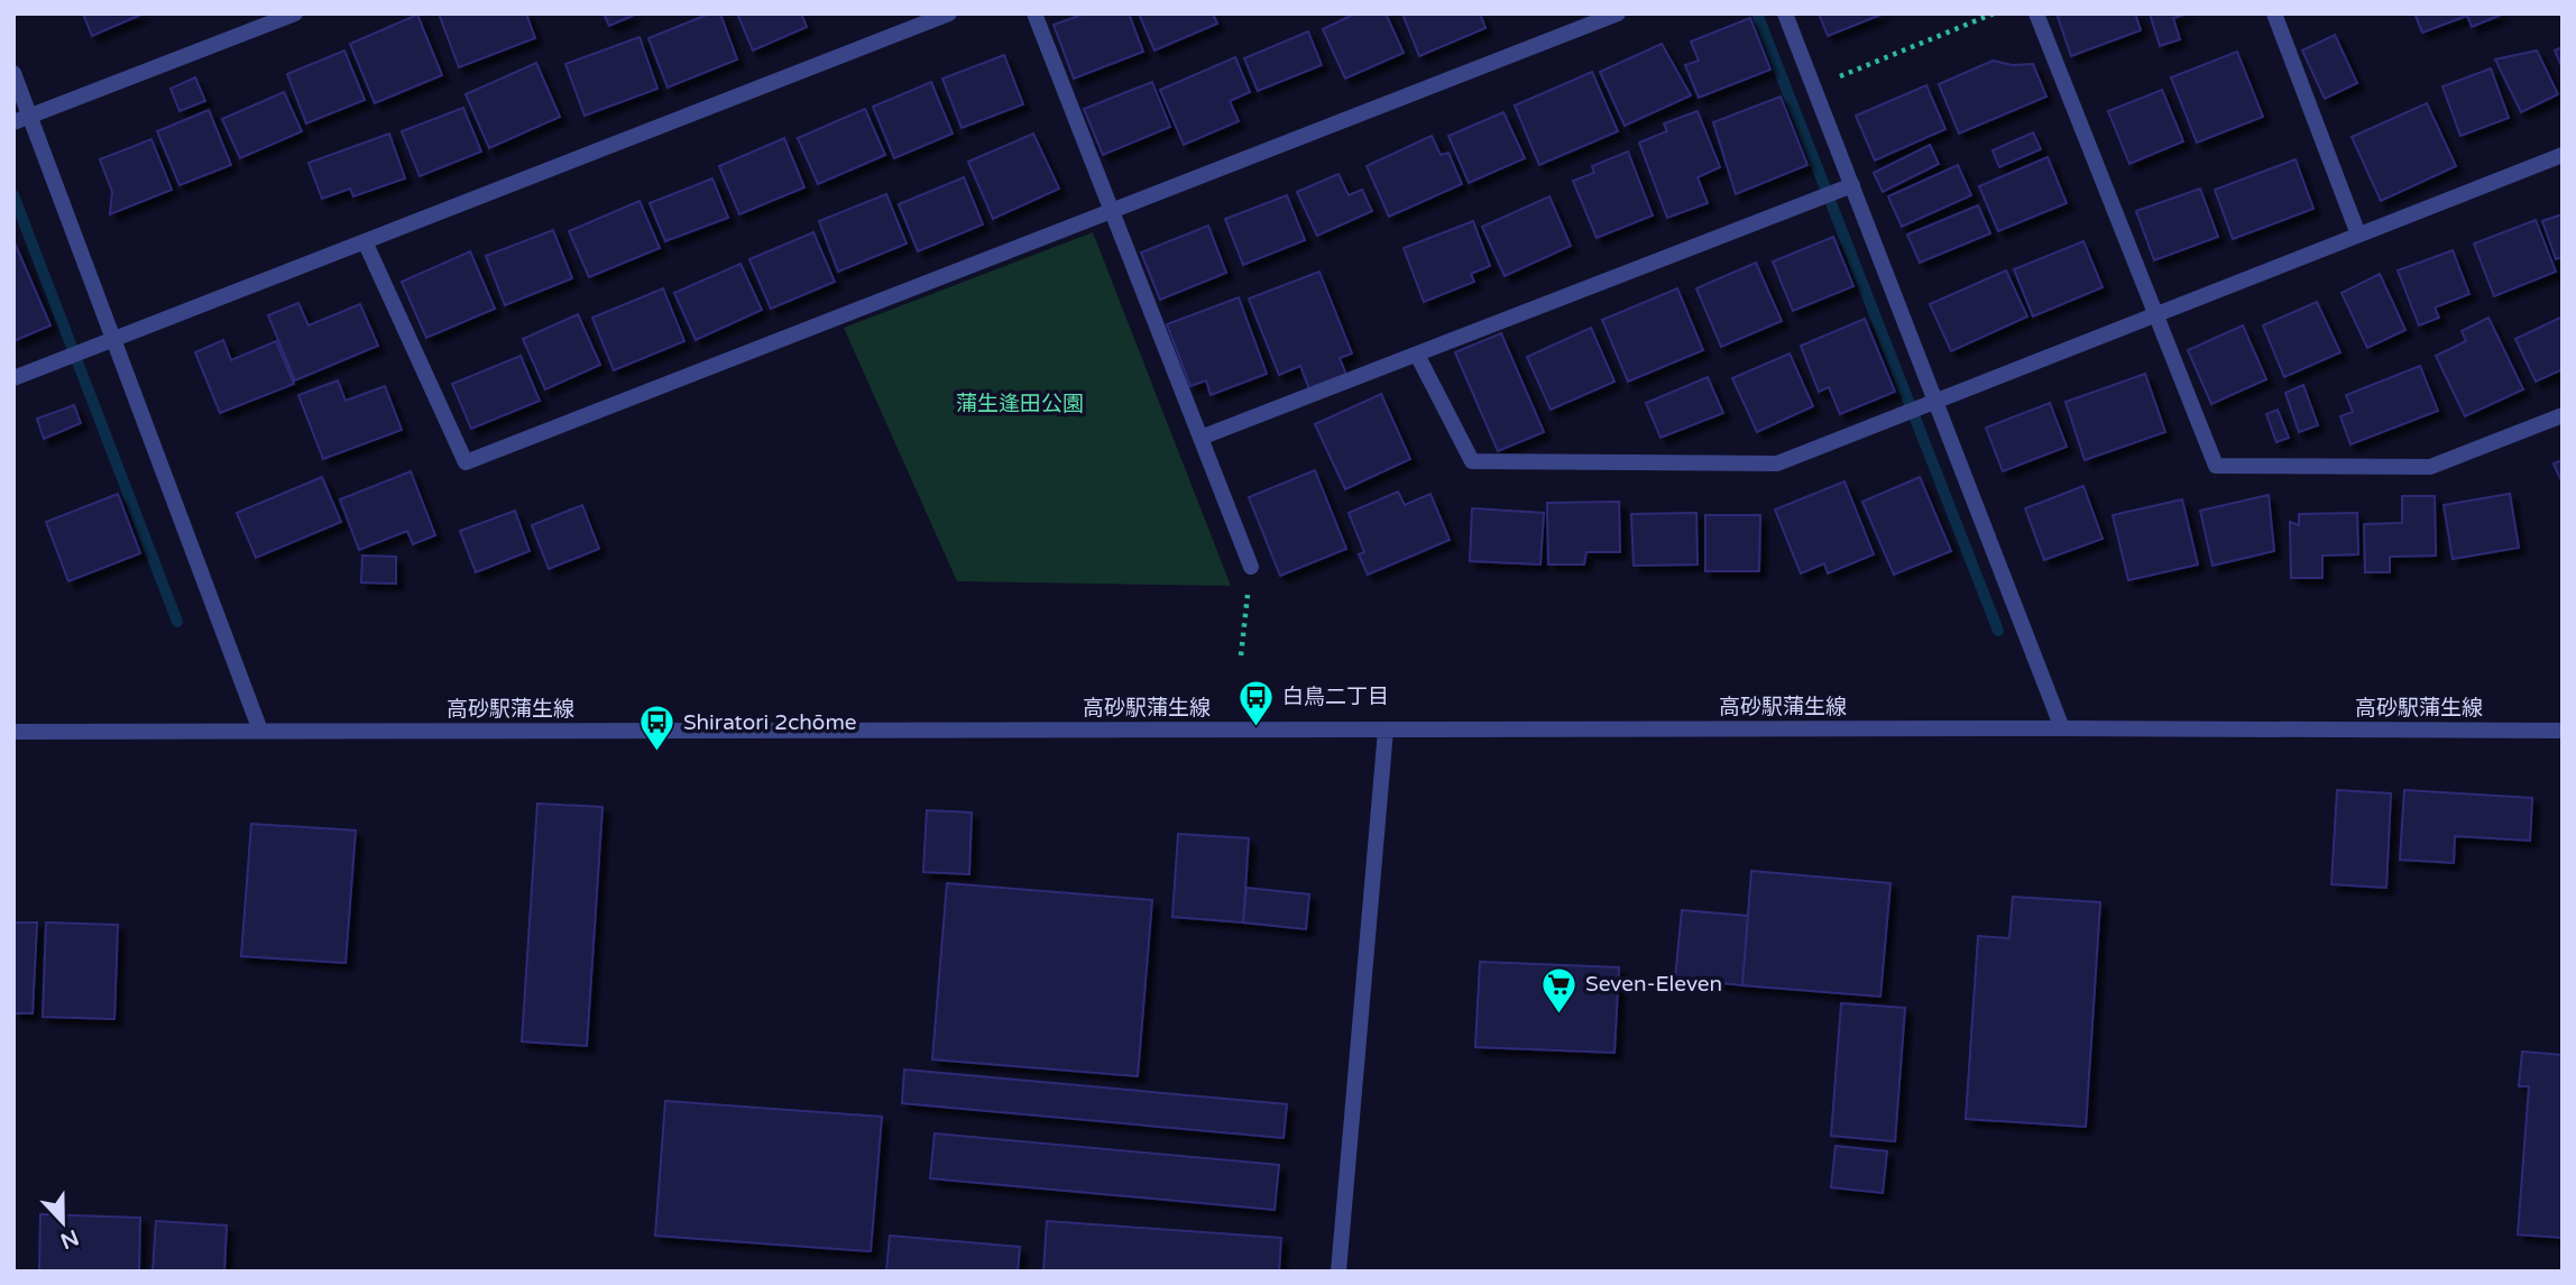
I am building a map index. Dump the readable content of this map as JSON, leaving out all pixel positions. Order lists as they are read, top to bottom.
{
  "streets": {
    "street": ["高砂駅蒲生線"]
  },
  "parks": ["蒲生逢田公園"],
  "places": {
    "bus stop": ["白鳥二丁目", "Shiratori 2chōme"],
    "supermarket": ["Seven-Eleven"]
  },
  "north": "bottom"
}
